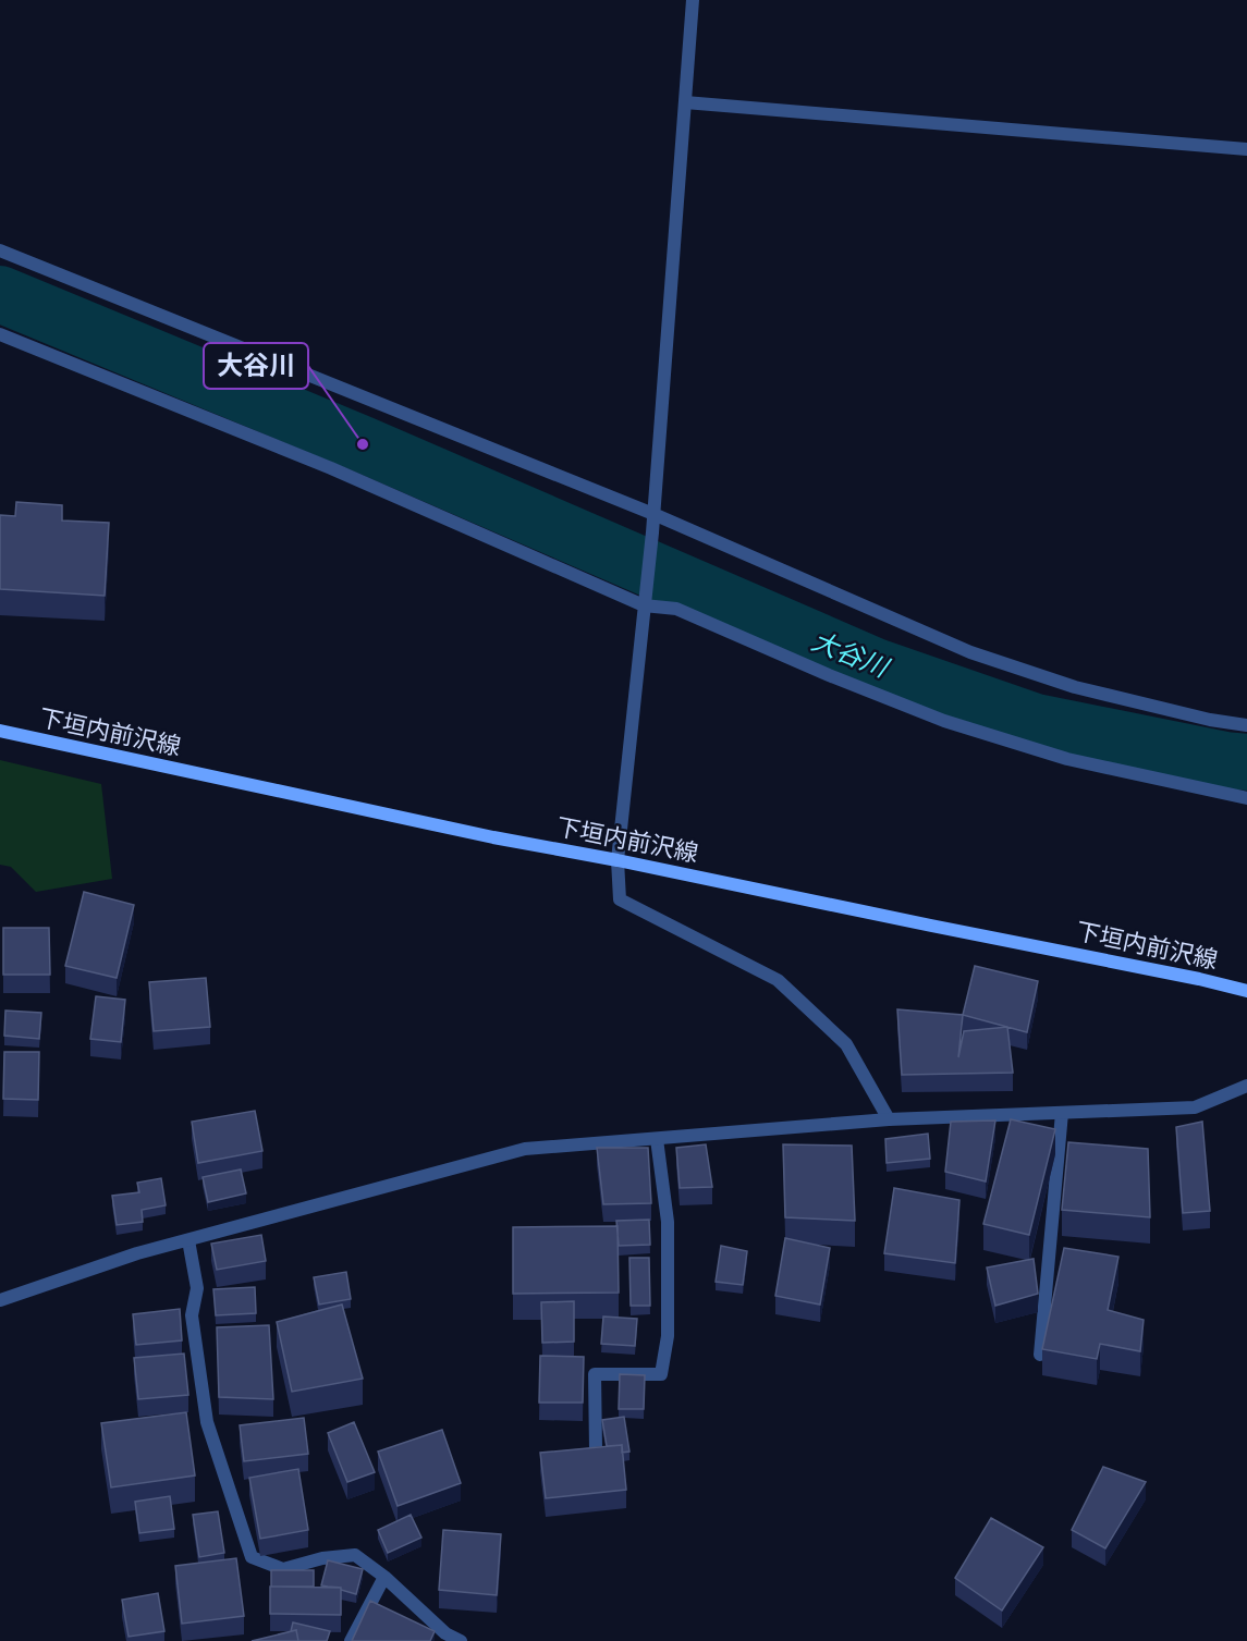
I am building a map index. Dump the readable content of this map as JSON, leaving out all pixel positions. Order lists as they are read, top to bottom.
{
  "streets": {
    "main road": ["下垣内前沢線"]
  },
  "water": ["大谷川"],
  "places": ["大谷川"]
}
